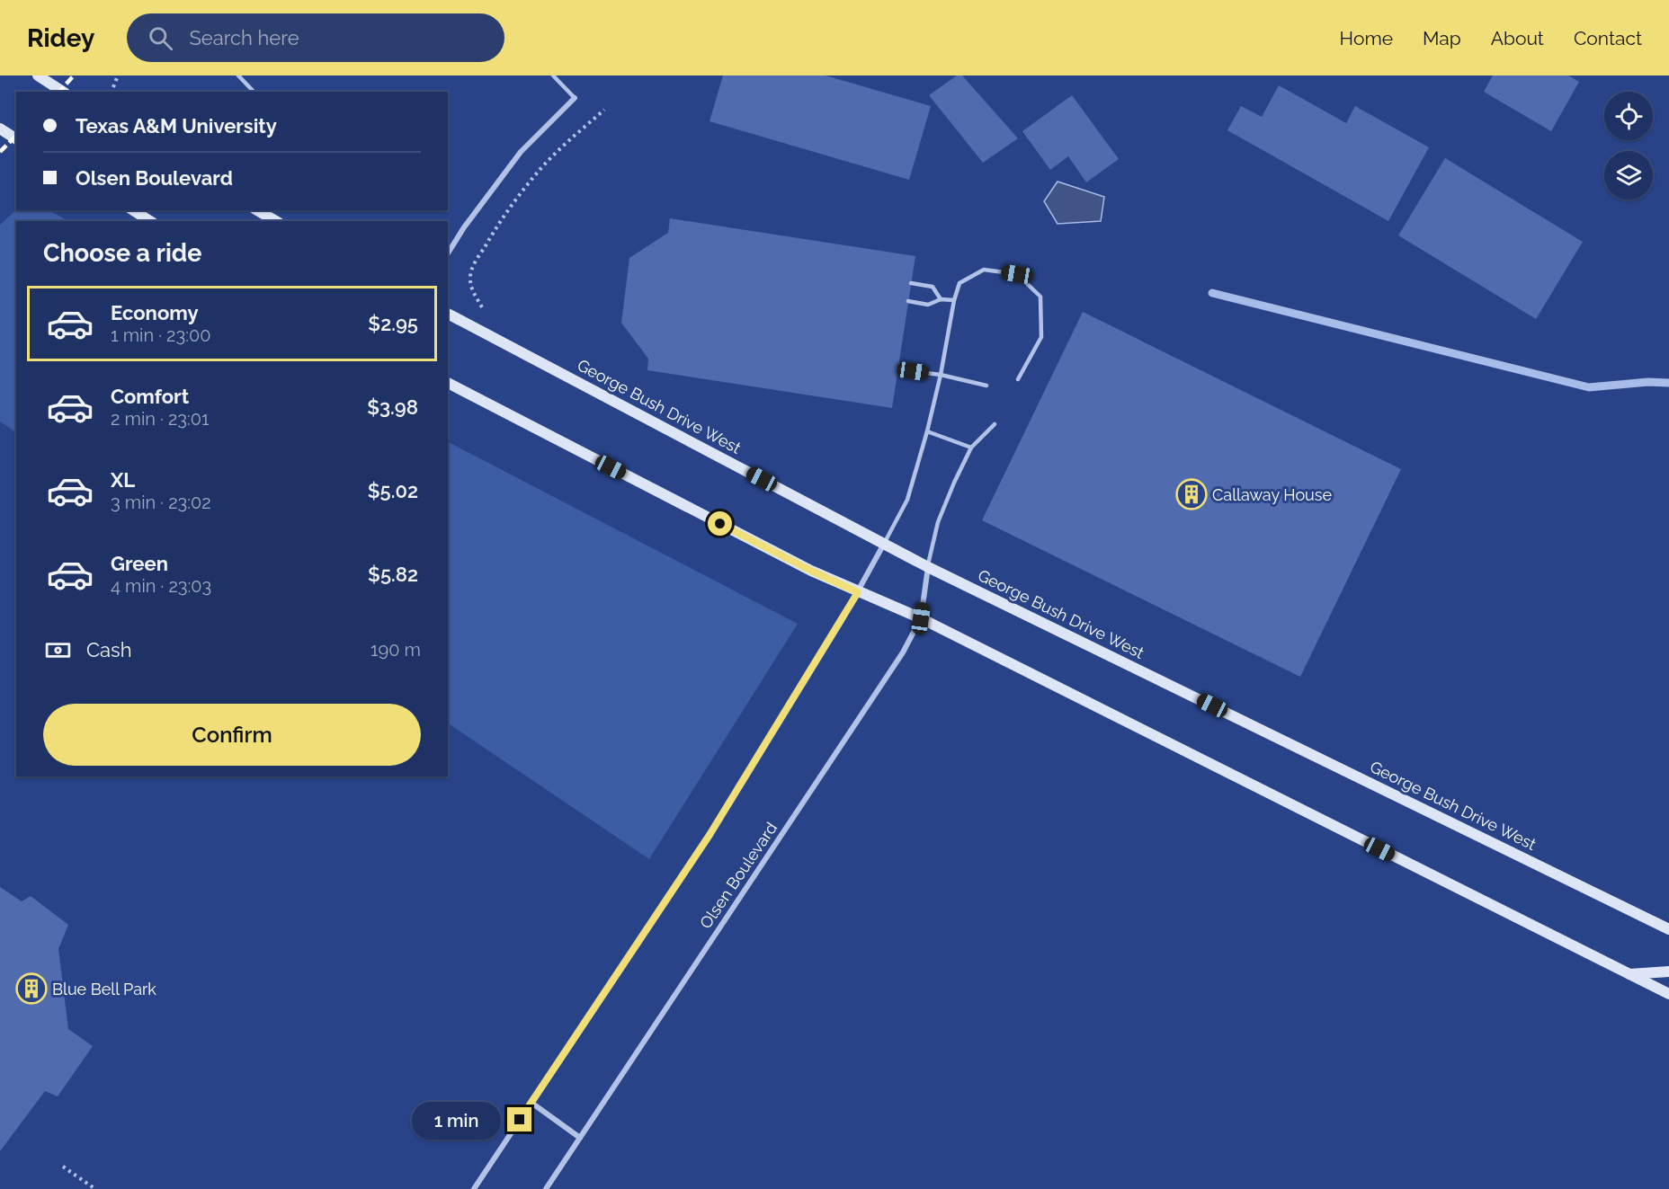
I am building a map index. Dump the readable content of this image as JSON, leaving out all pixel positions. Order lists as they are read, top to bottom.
{
  "streets": {
    "main road": ["George Bush Drive West"],
    "street": ["Olsen Boulevard"]
  },
  "crossings": [
    ["George Bush Drive West", "Olsen Boulevard"]
  ],
  "places": {
    "building": ["Callaway House", "Blue Bell Park"]
  },
  "page": {
    "header": "Ridey",
    "search": "Search here",
    "nav": [
      "Home",
      "Map",
      "About",
      "Contact"
    ],
    "banner": ["Texas A&M University", "Olsen Boulevard"],
    "heading": "Choose a ride",
    "list": [
      {
        "name": "Economy",
        "note": "1 min · 23:00",
        "value": "$2.95"
      },
      {
        "name": "Comfort",
        "note": "2 min · 23:01",
        "value": "$3.98"
      },
      {
        "name": "XL",
        "note": "3 min · 23:02",
        "value": "$5.02"
      },
      {
        "name": "Green",
        "note": "4 min · 23:03",
        "value": "$5.82"
      }
    ],
    "pay": ["Cash", "190 m"],
    "buttons": "Confirm",
    "bubble": "1 min"
  }
}
